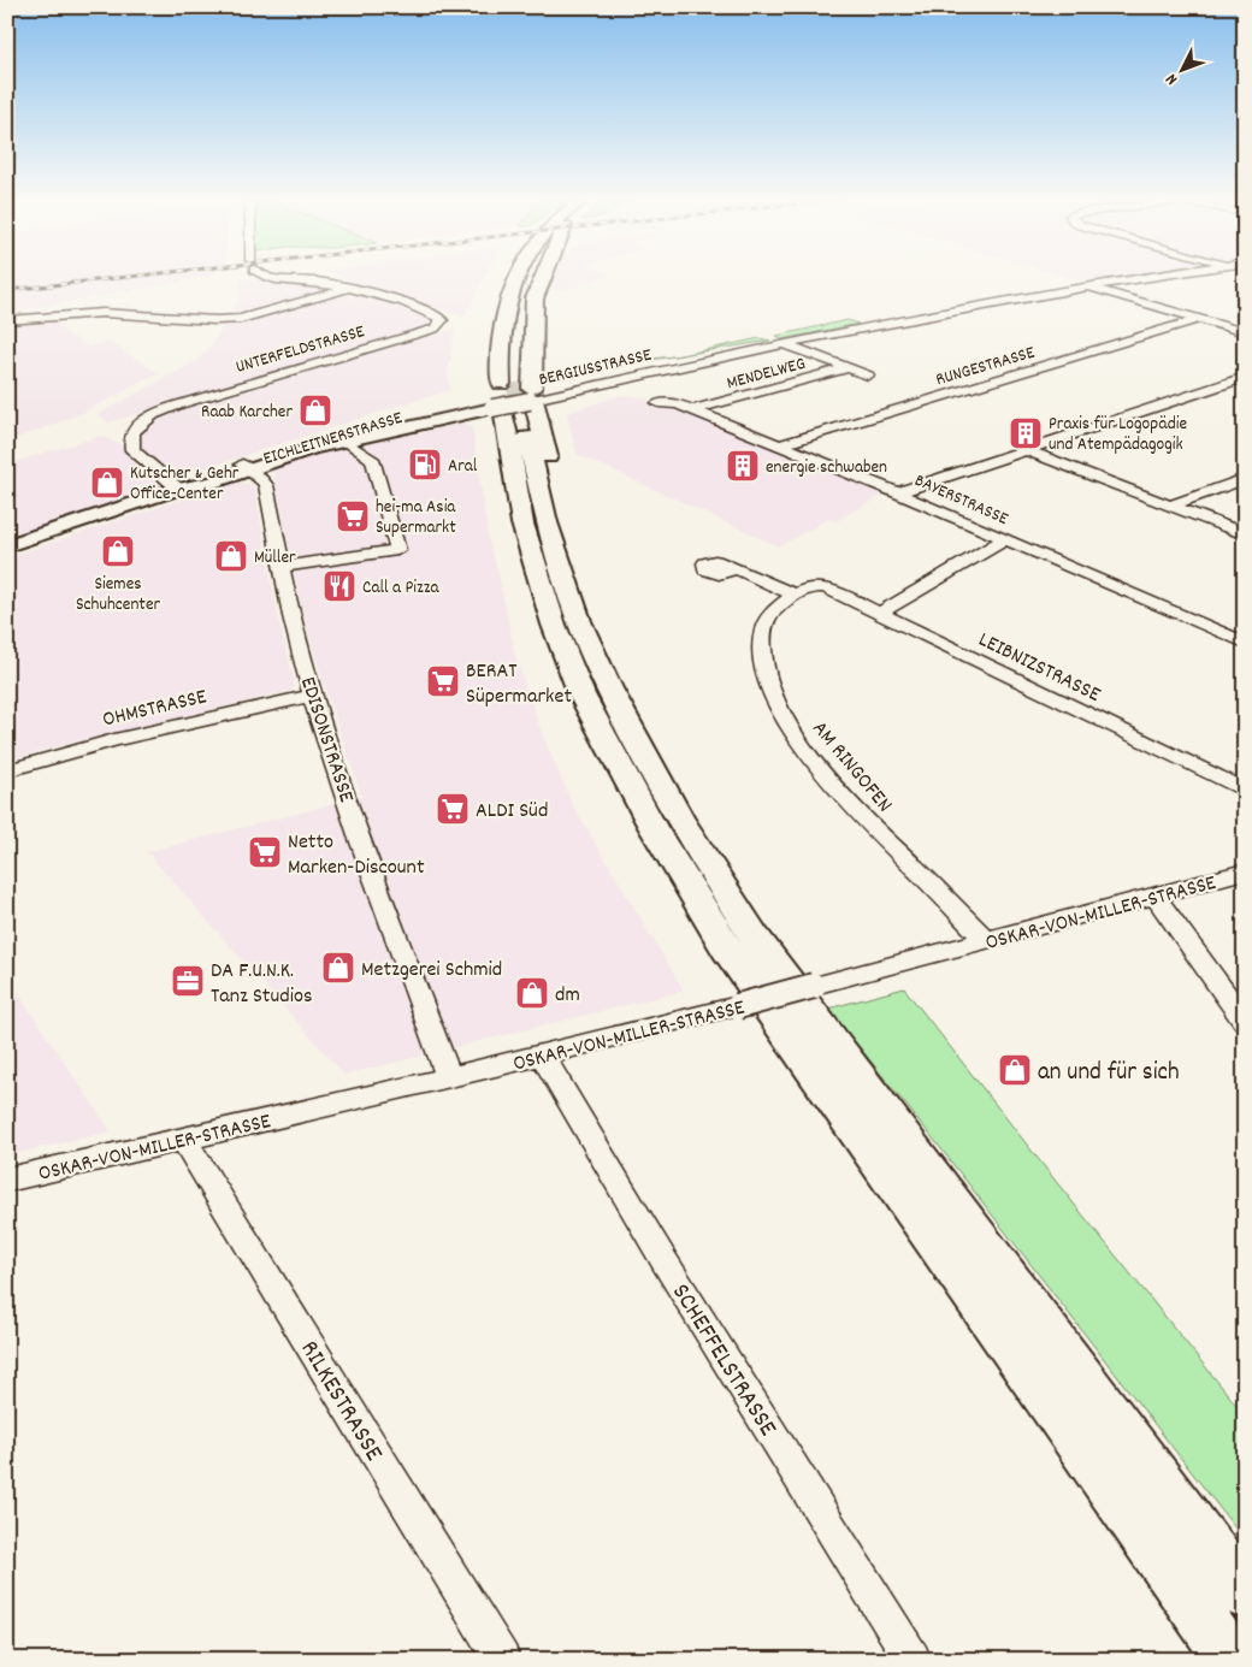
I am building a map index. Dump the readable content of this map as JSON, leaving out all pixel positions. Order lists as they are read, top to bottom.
{
  "streets": {
    "main road": ["EICHLEITNERSTRASSE"],
    "street": [
      "UNTERFELDSTRASSE",
      "RUNGESTRASSE",
      "BERGIUSSTRASSE",
      "MENDELWEG",
      "BAYERSTRASSE",
      "LEIBNIZSTRASSE",
      "OHMSTRASSE",
      "EDISONSTRASSE",
      "AM RINGOFEN",
      "OSKAR-VON-MILLER-STRASSE",
      "SCHEFFELSTRASSE",
      "RILKESTRASSE"
    ]
  },
  "crossings": [
    ["UNTERFELDSTRASSE", "EICHLEITNERSTRASSE"],
    ["RUNGESTRASSE", "BAYERSTRASSE"],
    ["BERGIUSSTRASSE", "MENDELWEG"],
    ["BERGIUSSTRASSE", "EICHLEITNERSTRASSE"],
    ["MENDELWEG", "BAYERSTRASSE"],
    ["EICHLEITNERSTRASSE", "EDISONSTRASSE"],
    ["LEIBNIZSTRASSE", "AM RINGOFEN"],
    ["OHMSTRASSE", "EDISONSTRASSE"],
    ["EDISONSTRASSE", "OSKAR-VON-MILLER-STRASSE"],
    ["AM RINGOFEN", "OSKAR-VON-MILLER-STRASSE"],
    ["OSKAR-VON-MILLER-STRASSE", "SCHEFFELSTRASSE"],
    ["OSKAR-VON-MILLER-STRASSE", "RILKESTRASSE"]
  ],
  "places": {
    "shop": [
      "Raab Karcher",
      "Kutscher & Gehr Office-Center",
      "Siemes Schuhcenter",
      "Müller",
      "Metzgerei Schmid",
      "dm",
      "an und für sich"
    ],
    "building": ["Praxis für Logopädie und Atempädagogik", "energie schwaben"],
    "fuel station": ["Aral"],
    "supermarket": [
      "hei-ma Asia Supermarkt",
      "BERAT Süpermarket",
      "ALDI Süd",
      "Netto Marken-Discount"
    ],
    "restaurant": ["Call a Pizza"],
    "office": ["DA F.U.N.K. Tanz Studios"]
  },
  "north": "bottom left"
}
